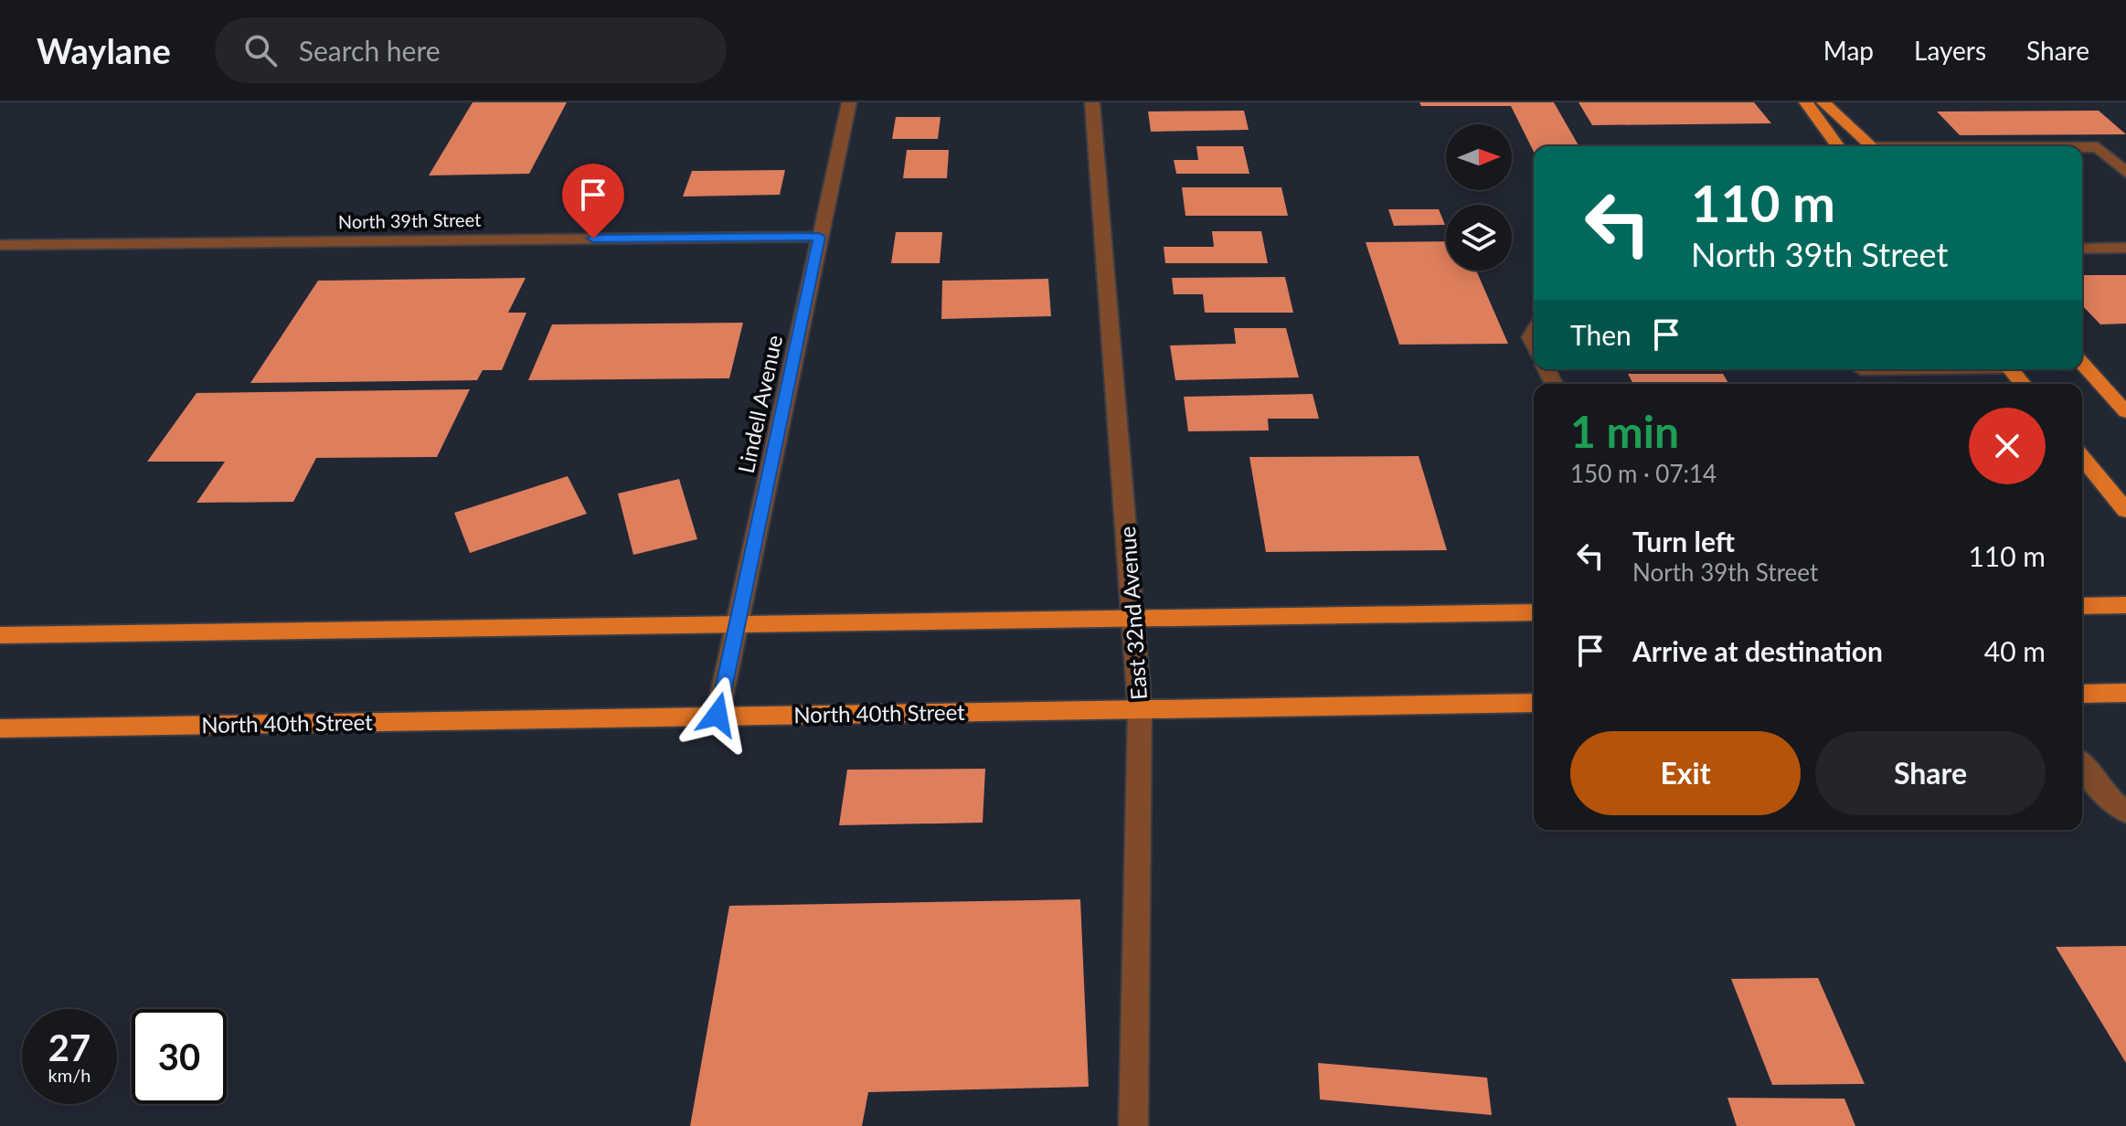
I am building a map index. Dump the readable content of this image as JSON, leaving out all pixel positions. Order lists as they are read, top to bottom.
{
  "streets": {
    "main road": ["North 40th Street"],
    "street": ["North 39th Street", "Lindell Avenue", "East 32nd Avenue"]
  },
  "crossings": [
    ["North 39th Street", "Lindell Avenue"],
    ["Lindell Avenue", "North 40th Street"],
    ["East 32nd Avenue", "North 40th Street"]
  ],
  "north": "right",
  "page": {
    "header": "Waylane",
    "search": "Search here",
    "nav": ["Map", "Layers", "Share"],
    "turn": ["110 m", "North 39th Street"],
    "then": "Then",
    "heading": ["1 min", "150 m · 07:14"],
    "list": [
      {
        "name": "Turn left",
        "note": "North 39th Street",
        "value": "110 m"
      },
      {
        "name": "Arrive at destination",
        "value": "40 m"
      }
    ],
    "buttons": ["Exit", "Share"],
    "speed": "27 km/h",
    "limit": "30"
  }
}
